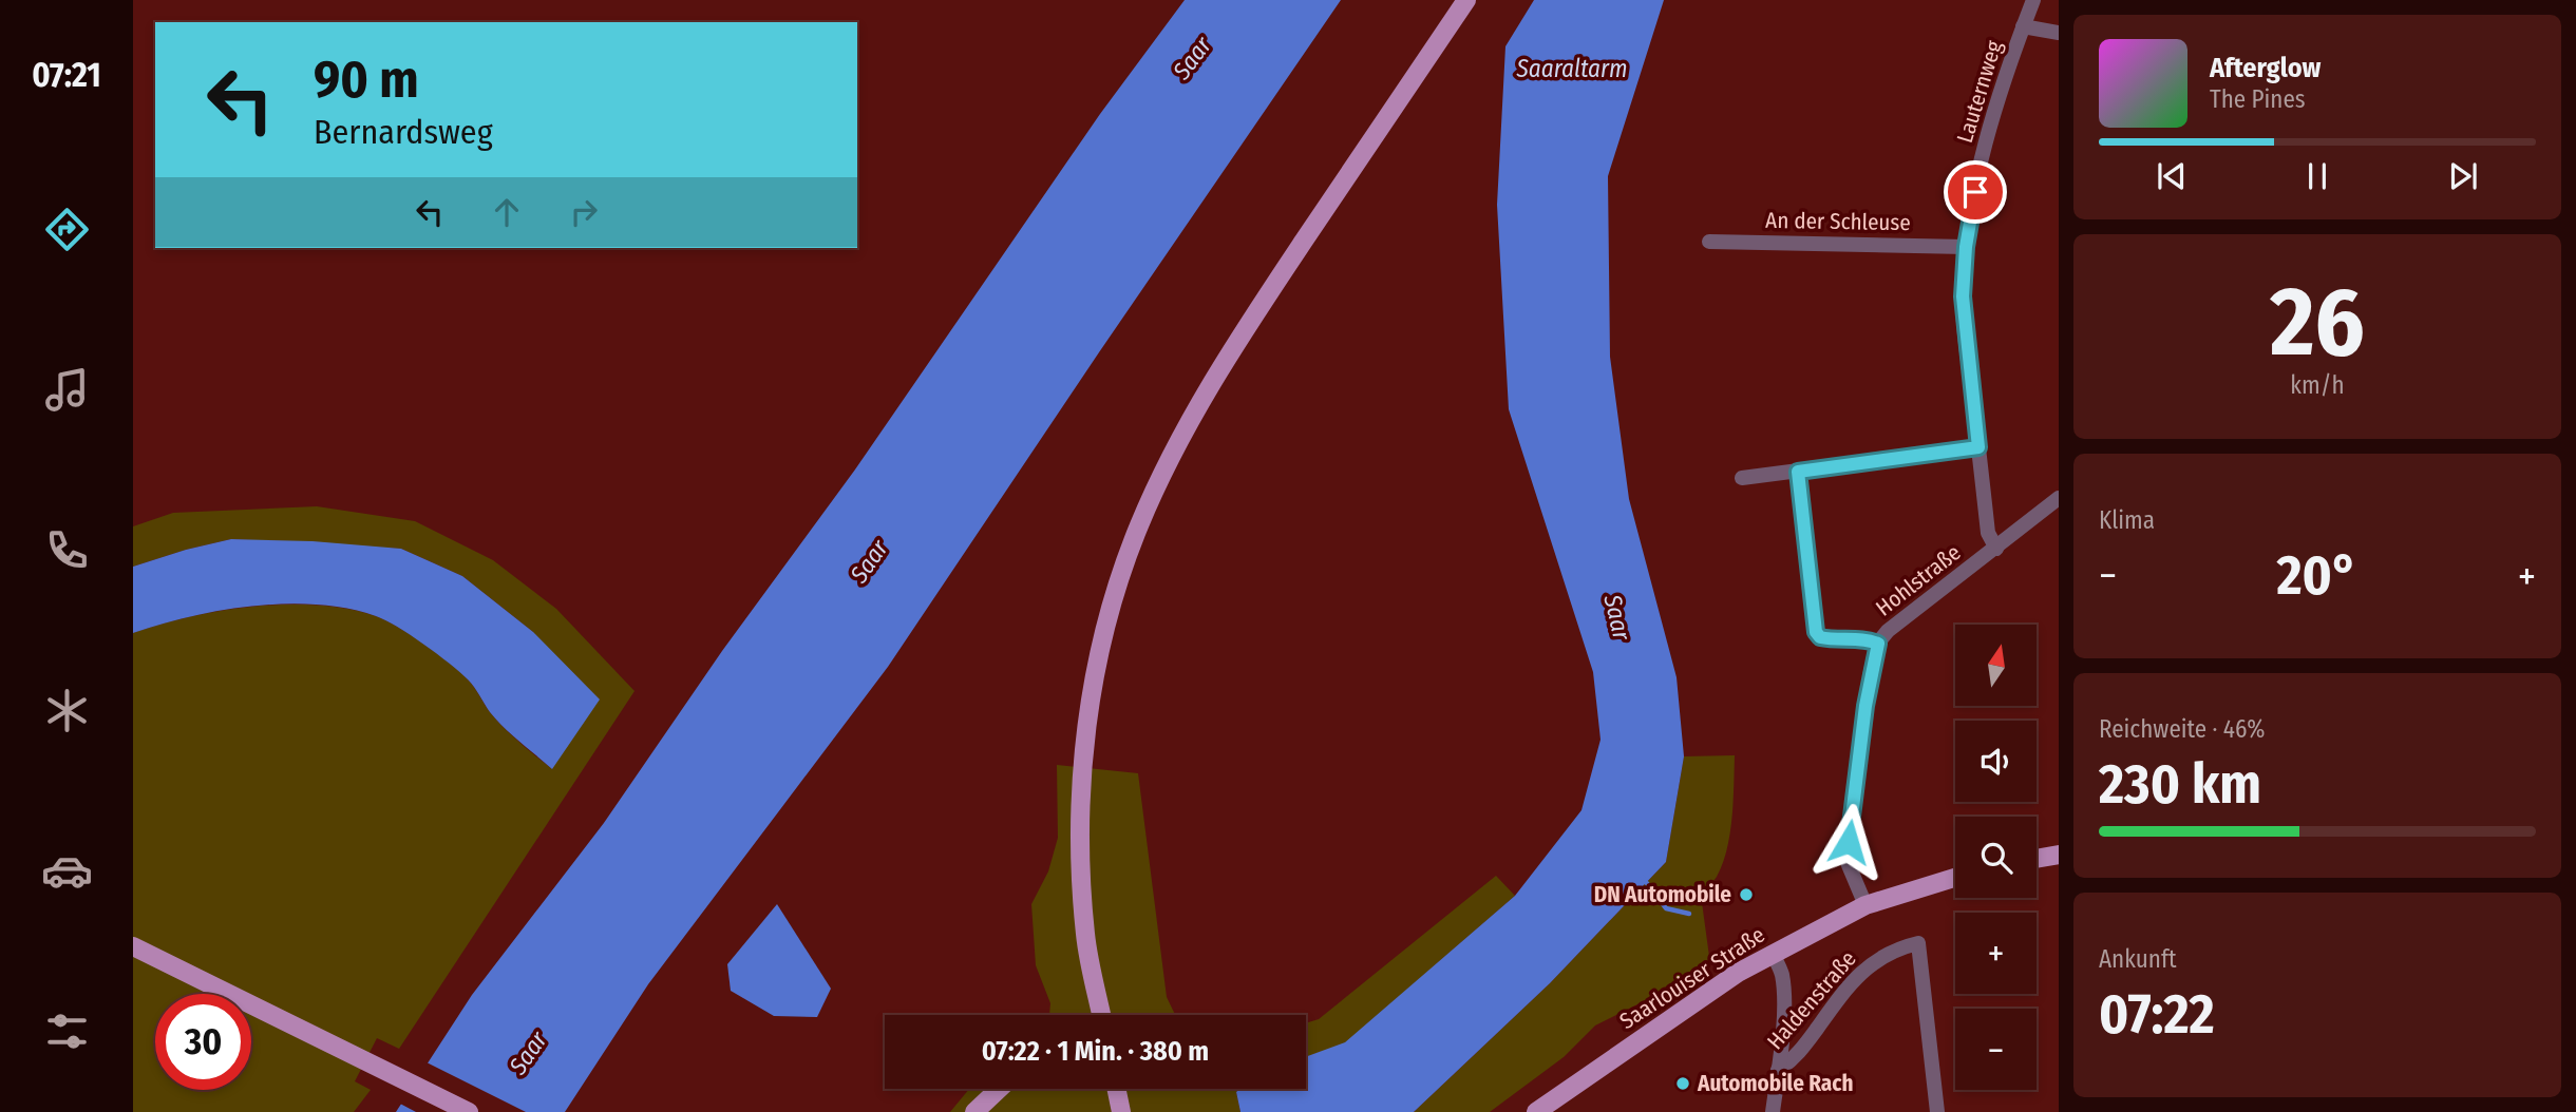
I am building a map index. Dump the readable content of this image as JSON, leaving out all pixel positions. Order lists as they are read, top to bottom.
{
  "streets": {
    "main road": ["Saarlouiser Straße"],
    "street": [
      "Lauternweg",
      "An der Schleuse",
      "Hohlstraße",
      "Haldenstraße"
    ]
  },
  "crossings": [
    ["Lauternweg", "An der Schleuse"],
    ["Lauternweg", "Hohlstraße"],
    ["Hohlstraße", "Saarlouiser Straße"],
    ["Saarlouiser Straße", "Haldenstraße"]
  ],
  "water": ["Saar", "Saaraltarm"],
  "places": ["DN Automobile", "Automobile Rach"],
  "north": "top",
  "page": {
    "tabs": "07:21",
    "turn": ["90 m", "Bernardsweg"],
    "song": ["Afterglow", "The Pines"],
    "tile": [
      ["26", "km/h"],
      "Klima",
      ["Reichweite · 46%", "230 km"],
      ["Ankunft", "07:22"]
    ],
    "heat": ["−", "20°", "+"],
    "map_buttons": ["+", "−"],
    "limit": "30",
    "trip": "07:22 · 1 Min. · 380 m"
  }
}
